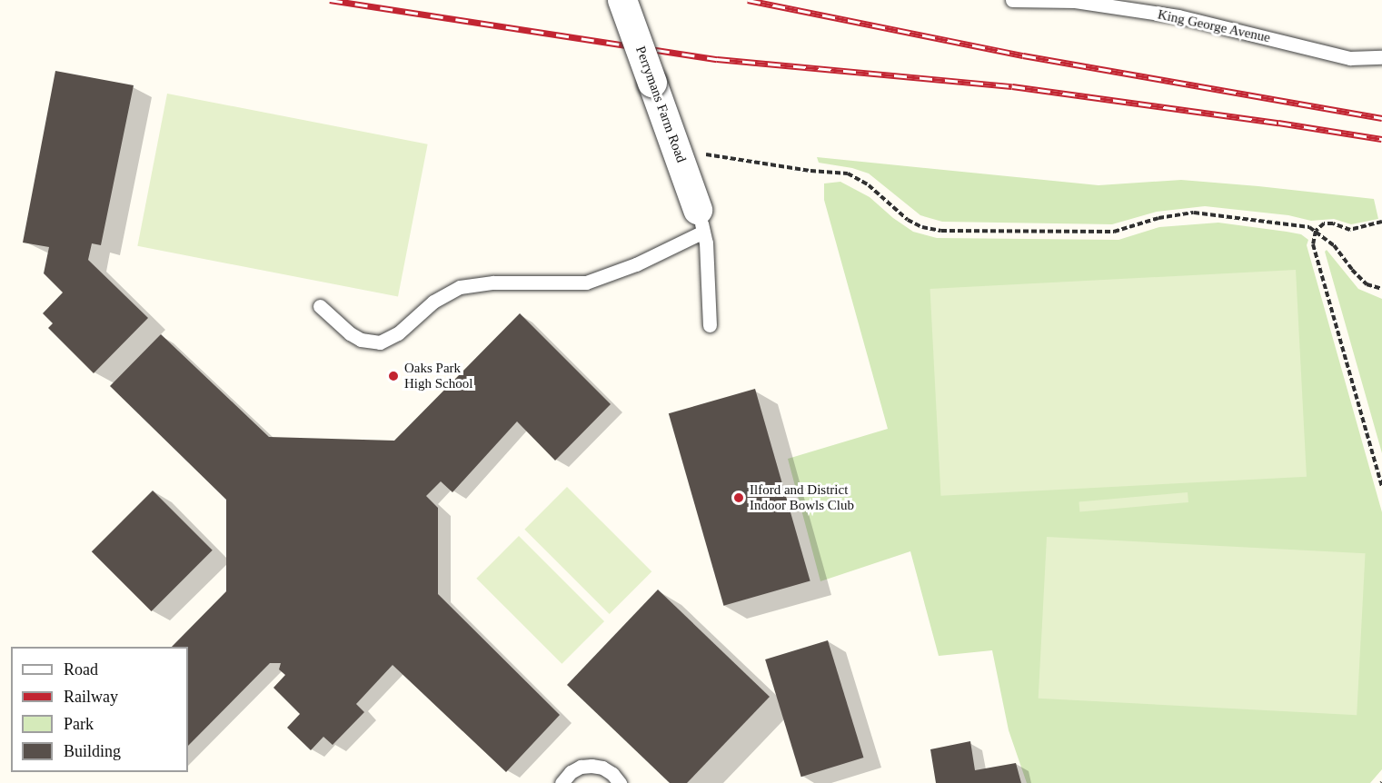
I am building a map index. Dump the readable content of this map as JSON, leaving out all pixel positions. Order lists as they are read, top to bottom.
{
  "streets": {
    "street": ["Perrymans Farm Road"],
    "lane": ["King George Avenue"]
  },
  "places": ["Oaks Park High School", "Ilford and District Indoor Bowls Club"],
  "legend": [
    "Road",
    "Railway",
    "Park",
    "Building"
  ]
}
